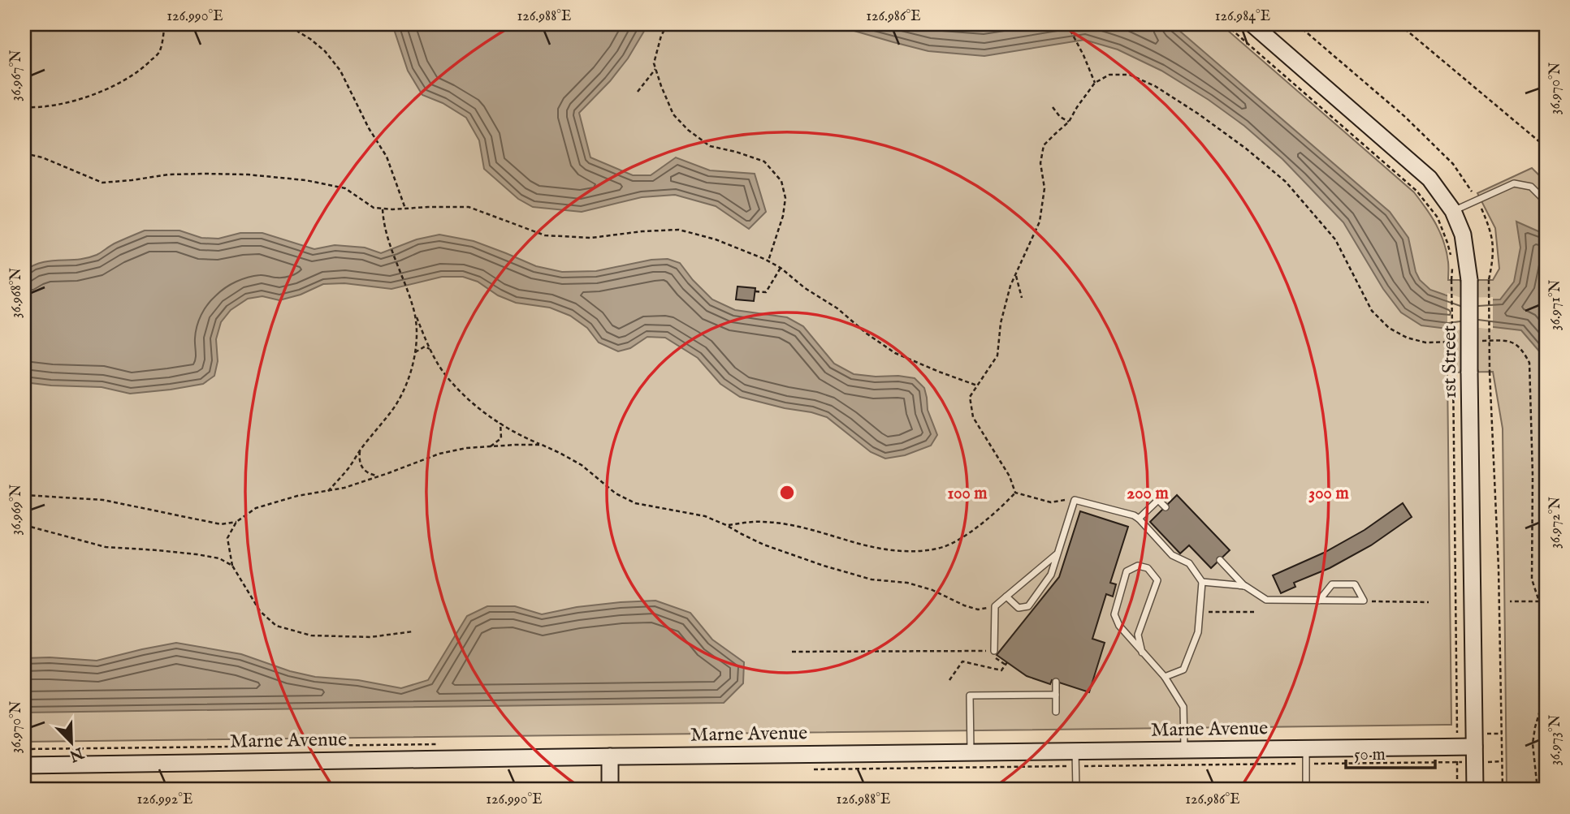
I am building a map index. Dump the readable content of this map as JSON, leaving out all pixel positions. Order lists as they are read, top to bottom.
{
  "streets": {
    "street": ["1st Street", "Marne Avenue"]
  },
  "crossings": [
    ["1st Street", "Marne Avenue"]
  ],
  "scale_bar": "50 m",
  "north": "bottom right",
  "coordinates": [
    "126.990°E",
    "126.988°E",
    "126.986°E",
    "126.984°E",
    "36.967°N",
    "36.970°N",
    "36.968°N",
    "36.971°N",
    "36.969°N",
    "36.972°N",
    "36.973°N",
    "126.992°E"
  ],
  "rings": ["100 m", "200 m", "300 m"]
}
